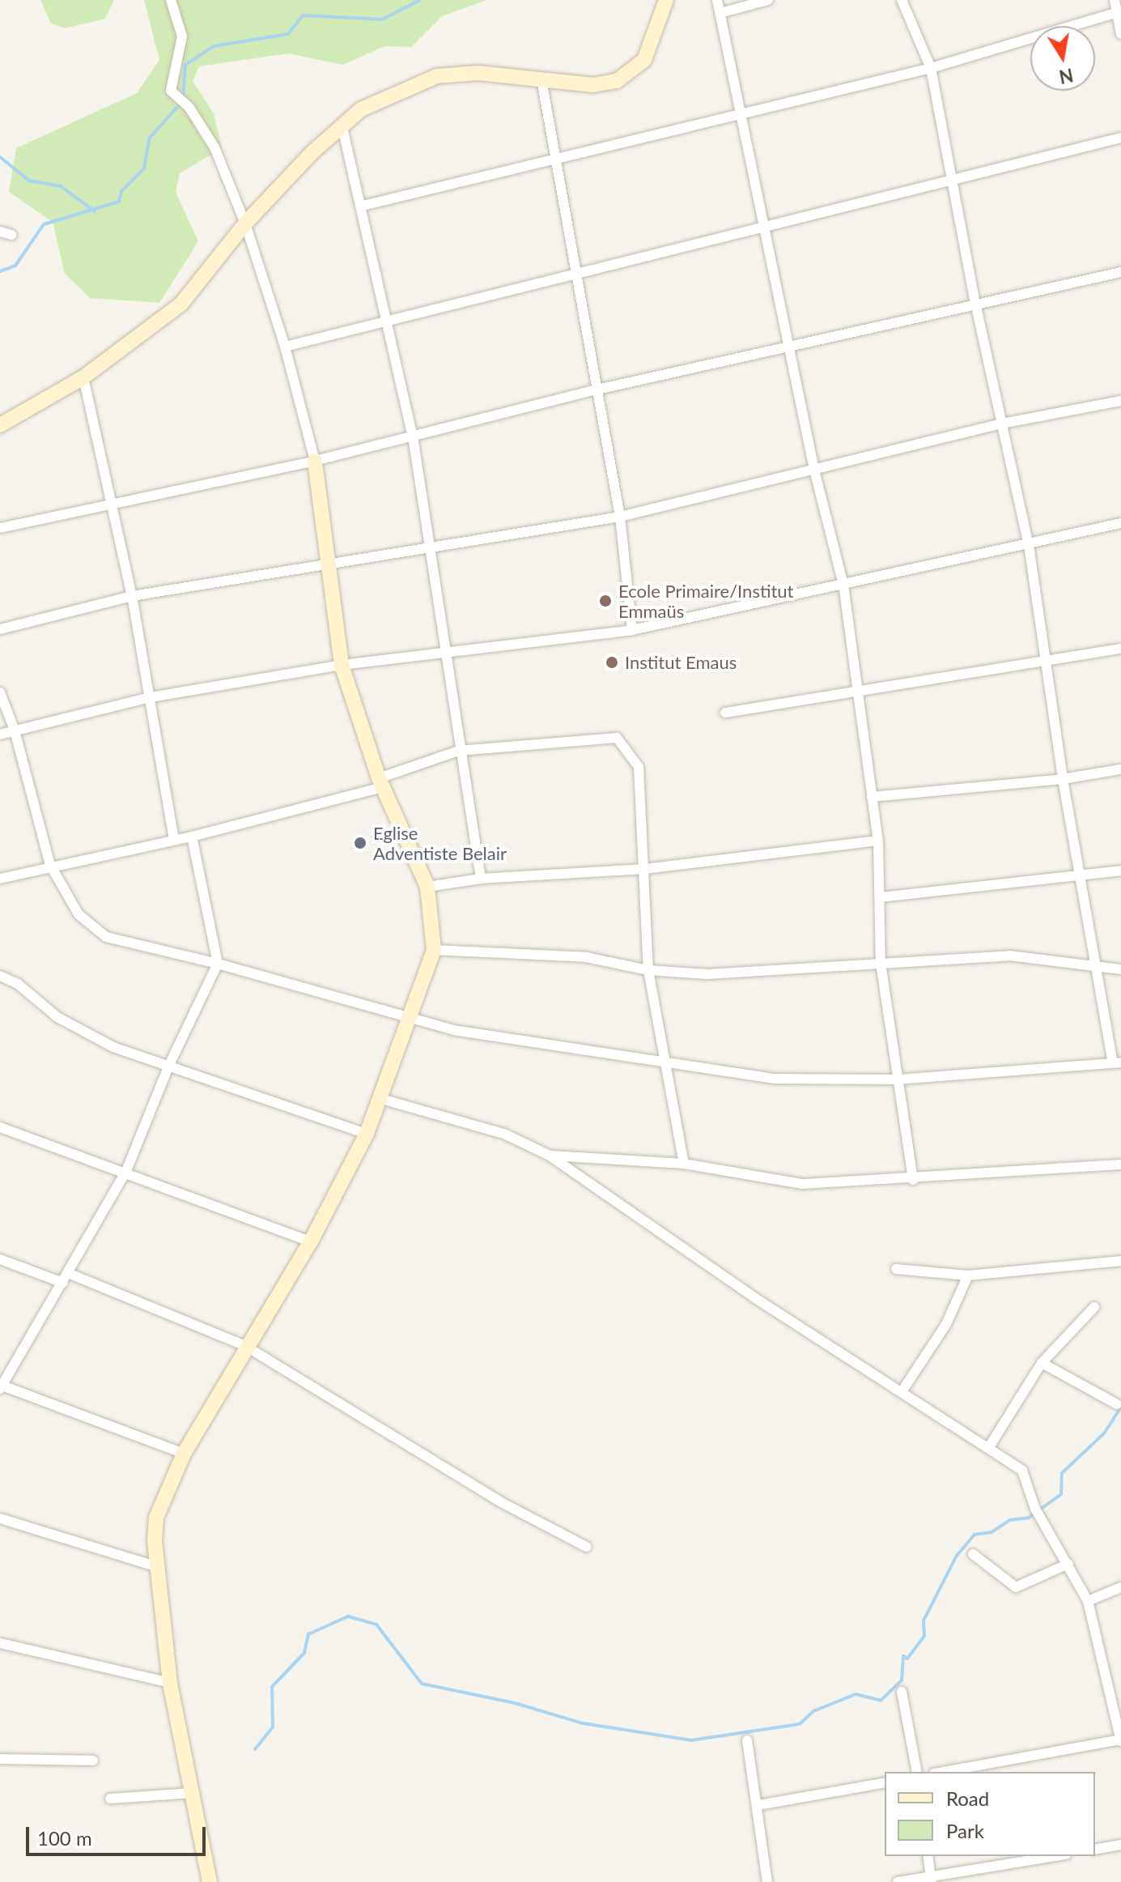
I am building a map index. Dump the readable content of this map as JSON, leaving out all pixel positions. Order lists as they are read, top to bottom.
{
  "places": ["Ecole Primaire/Institut Emmaüs", "Institut Emaus", "Eglise Adventiste Belair"],
  "legend": ["Road", "Park"],
  "scale_bar": "100 m",
  "north": "bottom"
}
